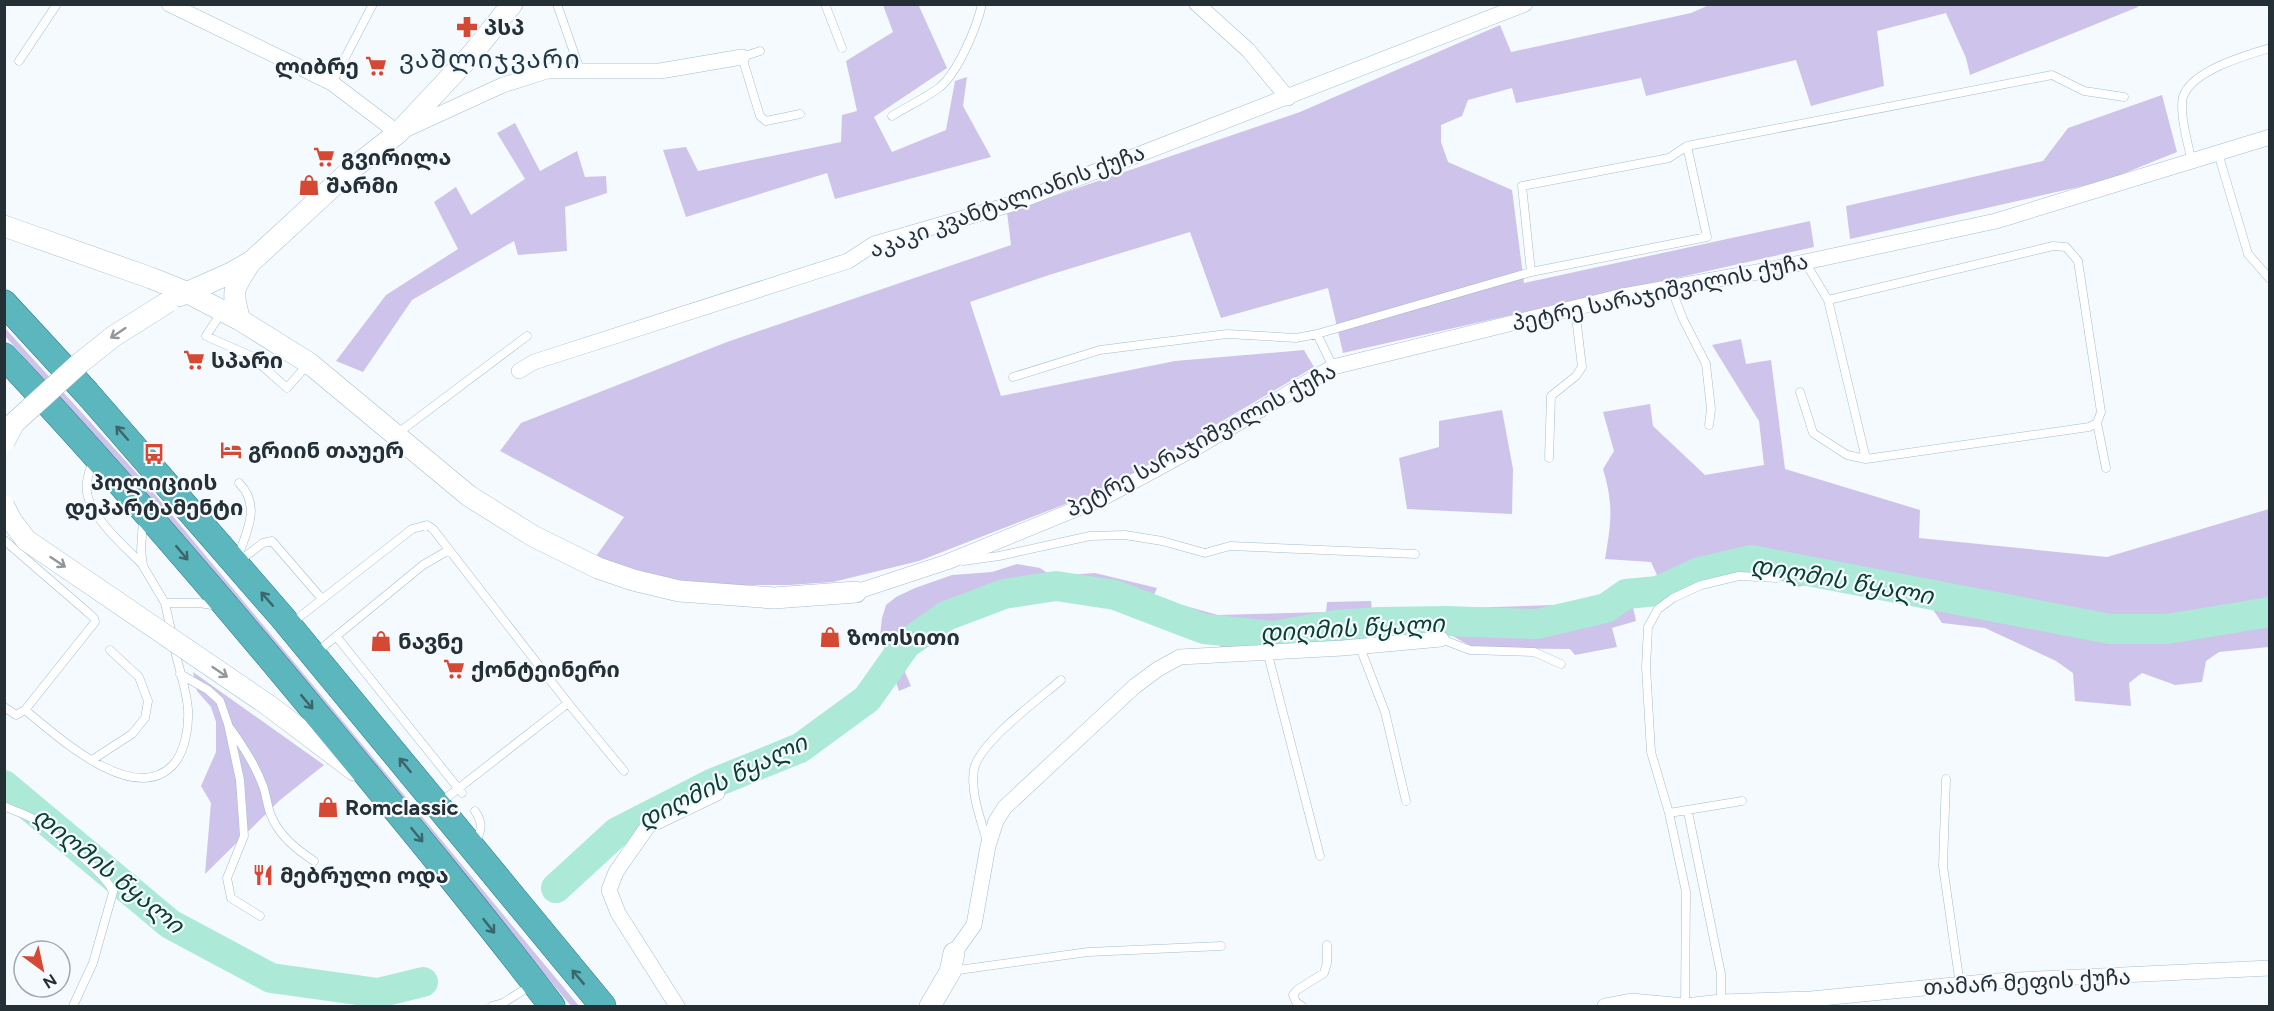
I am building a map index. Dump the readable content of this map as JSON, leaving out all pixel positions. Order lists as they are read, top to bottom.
{
  "streets": {
    "main road": ["პეტრე სარაჯიშვილის ქუჩა"],
    "street": ["აკაკი კვანტალიანის ქუჩა", "თამარ მეფის ქუჩა"]
  },
  "districts": ["ვაშლიჯვარი"],
  "water": ["დიღმის წყალი"],
  "places": {
    "pharmacy": ["პსპ"],
    "supermarket": [
      "ლიბრე",
      "გვირილა",
      "სპარი",
      "ქონტეინერი"
    ],
    "shop": [
      "შარმი",
      "ზოოსითი",
      "ნავნე",
      "Romclassic"
    ],
    "hotel": ["გრიინ თაუერ"],
    "bus stop": ["პოლიციის დეპარტამენტი"],
    "restaurant": ["მებრული ოდა"]
  },
  "north": "bottom right"
}
